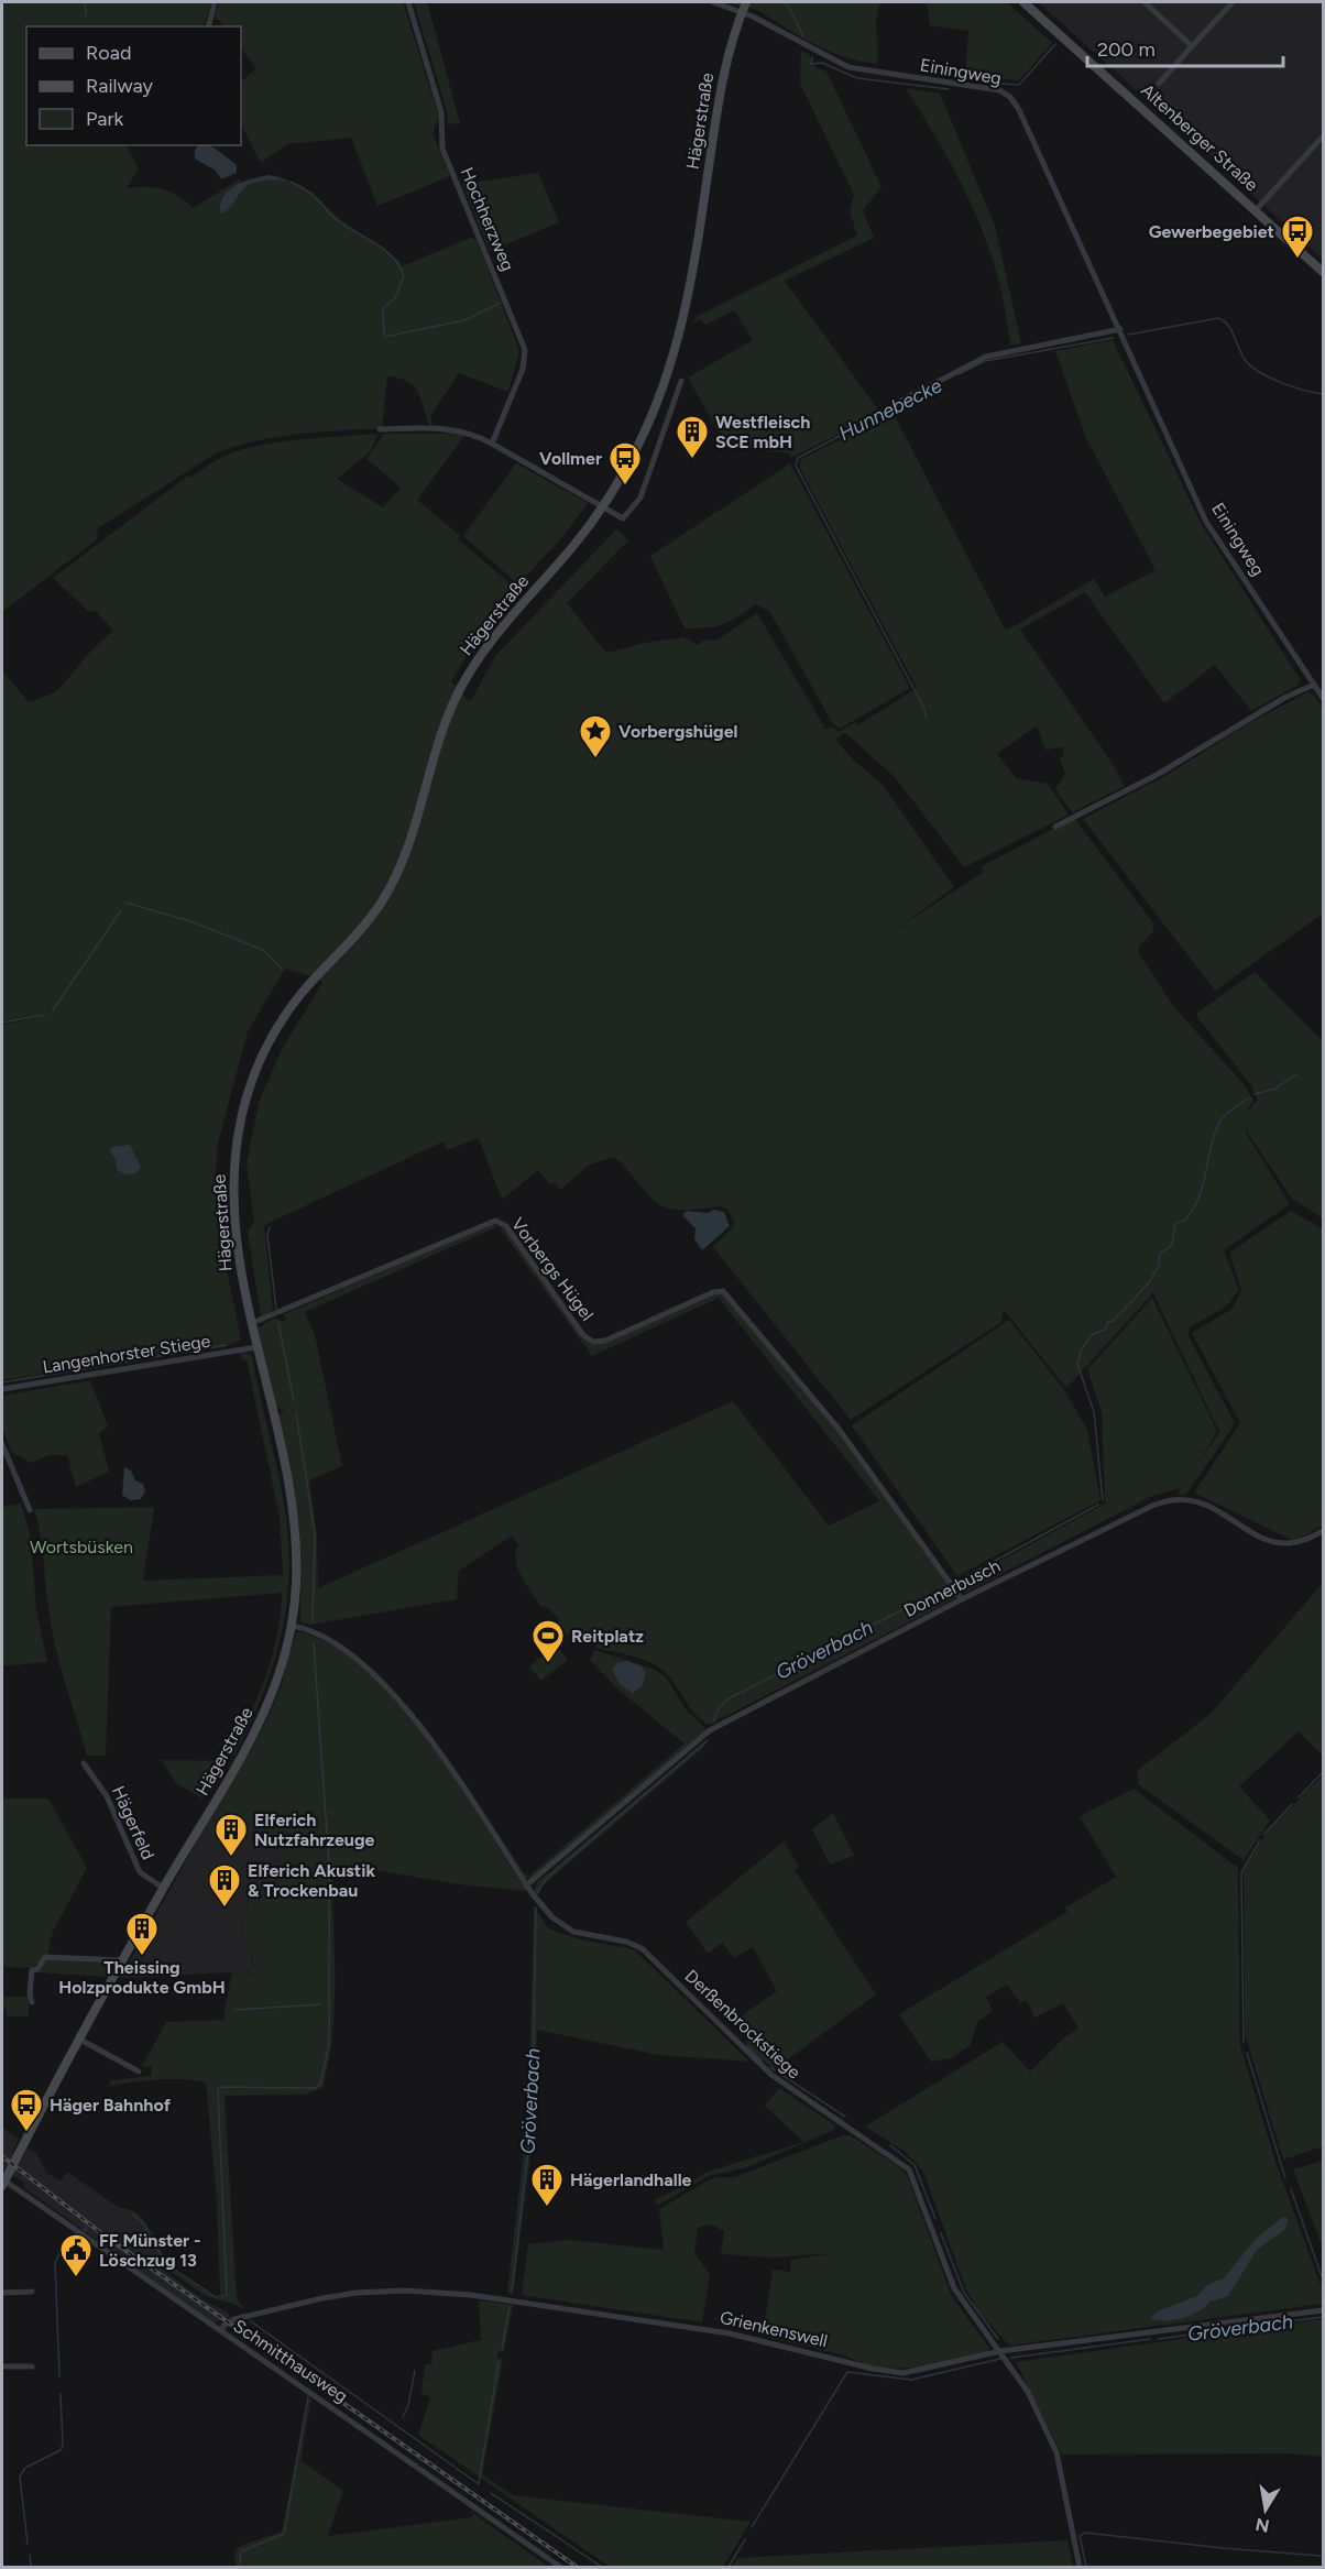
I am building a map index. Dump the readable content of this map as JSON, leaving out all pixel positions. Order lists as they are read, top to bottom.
{
  "streets": {
    "main road": ["Hägerstraße", "Altenberger Straße"],
    "street": [
      "Einingweg",
      "Hochherzweg",
      "Vorbergs Hügel",
      "Langenhorster Stiege",
      "Donnerbusch",
      "Hägerfeld",
      "Derßenbrockstiege",
      "Grienkenswell",
      "Schmitthausweg"
    ]
  },
  "crossings": [
    ["Einingweg", "Hägerstraße"],
    ["Hägerstraße", "Vorbergs Hügel"],
    ["Hägerstraße", "Langenhorster Stiege"],
    ["Hägerstraße", "Hägerfeld"],
    ["Hägerstraße", "Derßenbrockstiege"],
    ["Hägerstraße", "Schmitthausweg"],
    ["Vorbergs Hügel", "Donnerbusch"],
    ["Donnerbusch", "Derßenbrockstiege"],
    ["Derßenbrockstiege", "Grienkenswell"],
    ["Grienkenswell", "Schmitthausweg"]
  ],
  "water": ["Hunnebecke", "Gröverbach"],
  "parks": ["Wortsbüsken"],
  "places": {
    "bus stop": ["Gewerbegebiet", "Vollmer", "Häger Bahnhof"],
    "building": [
      "Westfleisch SCE mbH",
      "Elferich Nutzfahrzeuge",
      "Elferich Akustik & Trockenbau",
      "Theissing Holzprodukte GmbH",
      "Hägerlandhalle"
    ],
    "place": ["Vorbergshügel"],
    "sports": ["Reitplatz"],
    "public building": ["FF Münster - Löschzug 13"]
  },
  "legend": ["Road", "Railway", "Park"],
  "scale_bar": "200 m",
  "north": "bottom"
}
